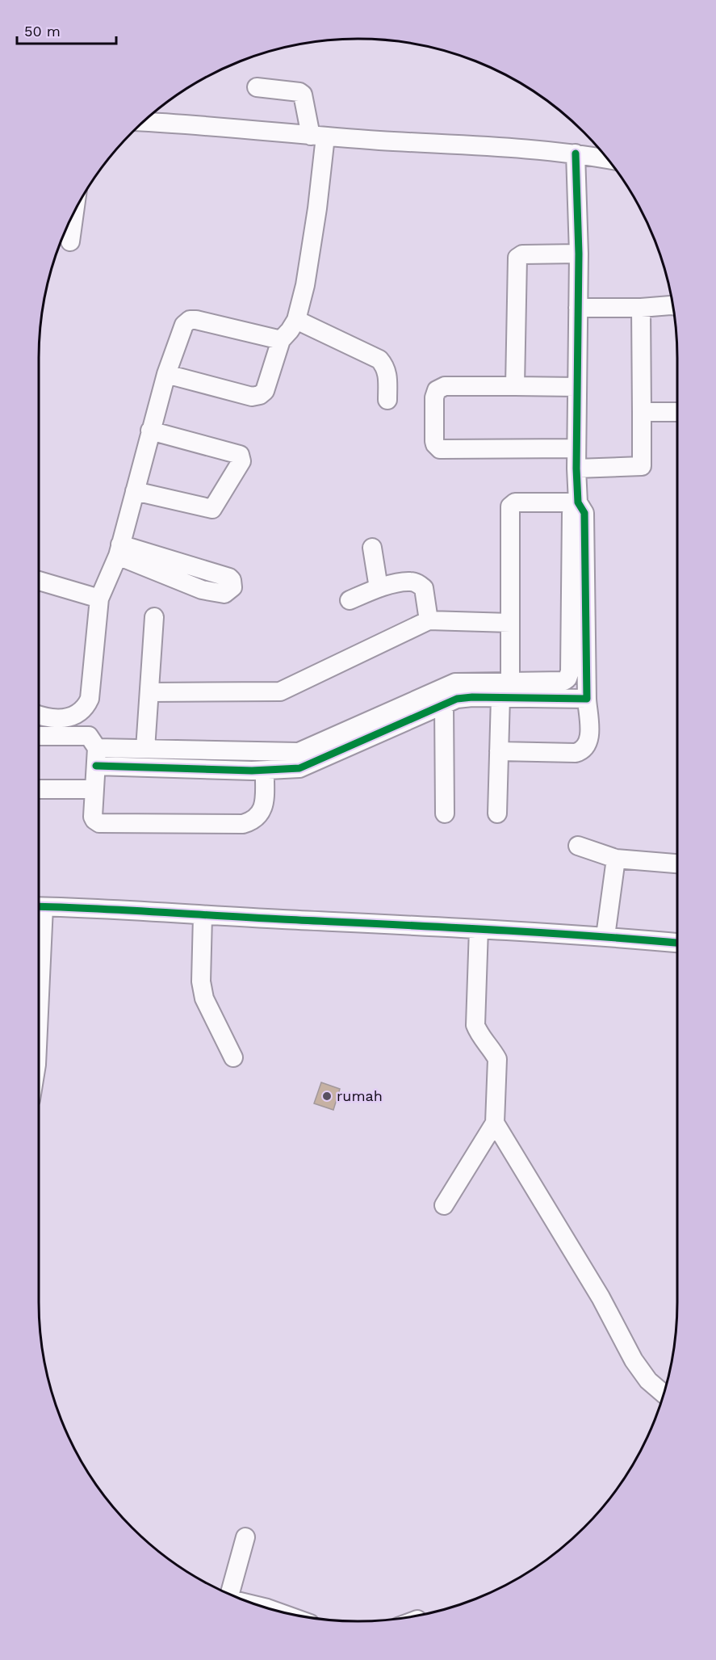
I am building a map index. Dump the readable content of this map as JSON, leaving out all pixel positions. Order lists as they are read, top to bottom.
{
  "places": ["rumah"],
  "scale_bar": "50 m"
}
